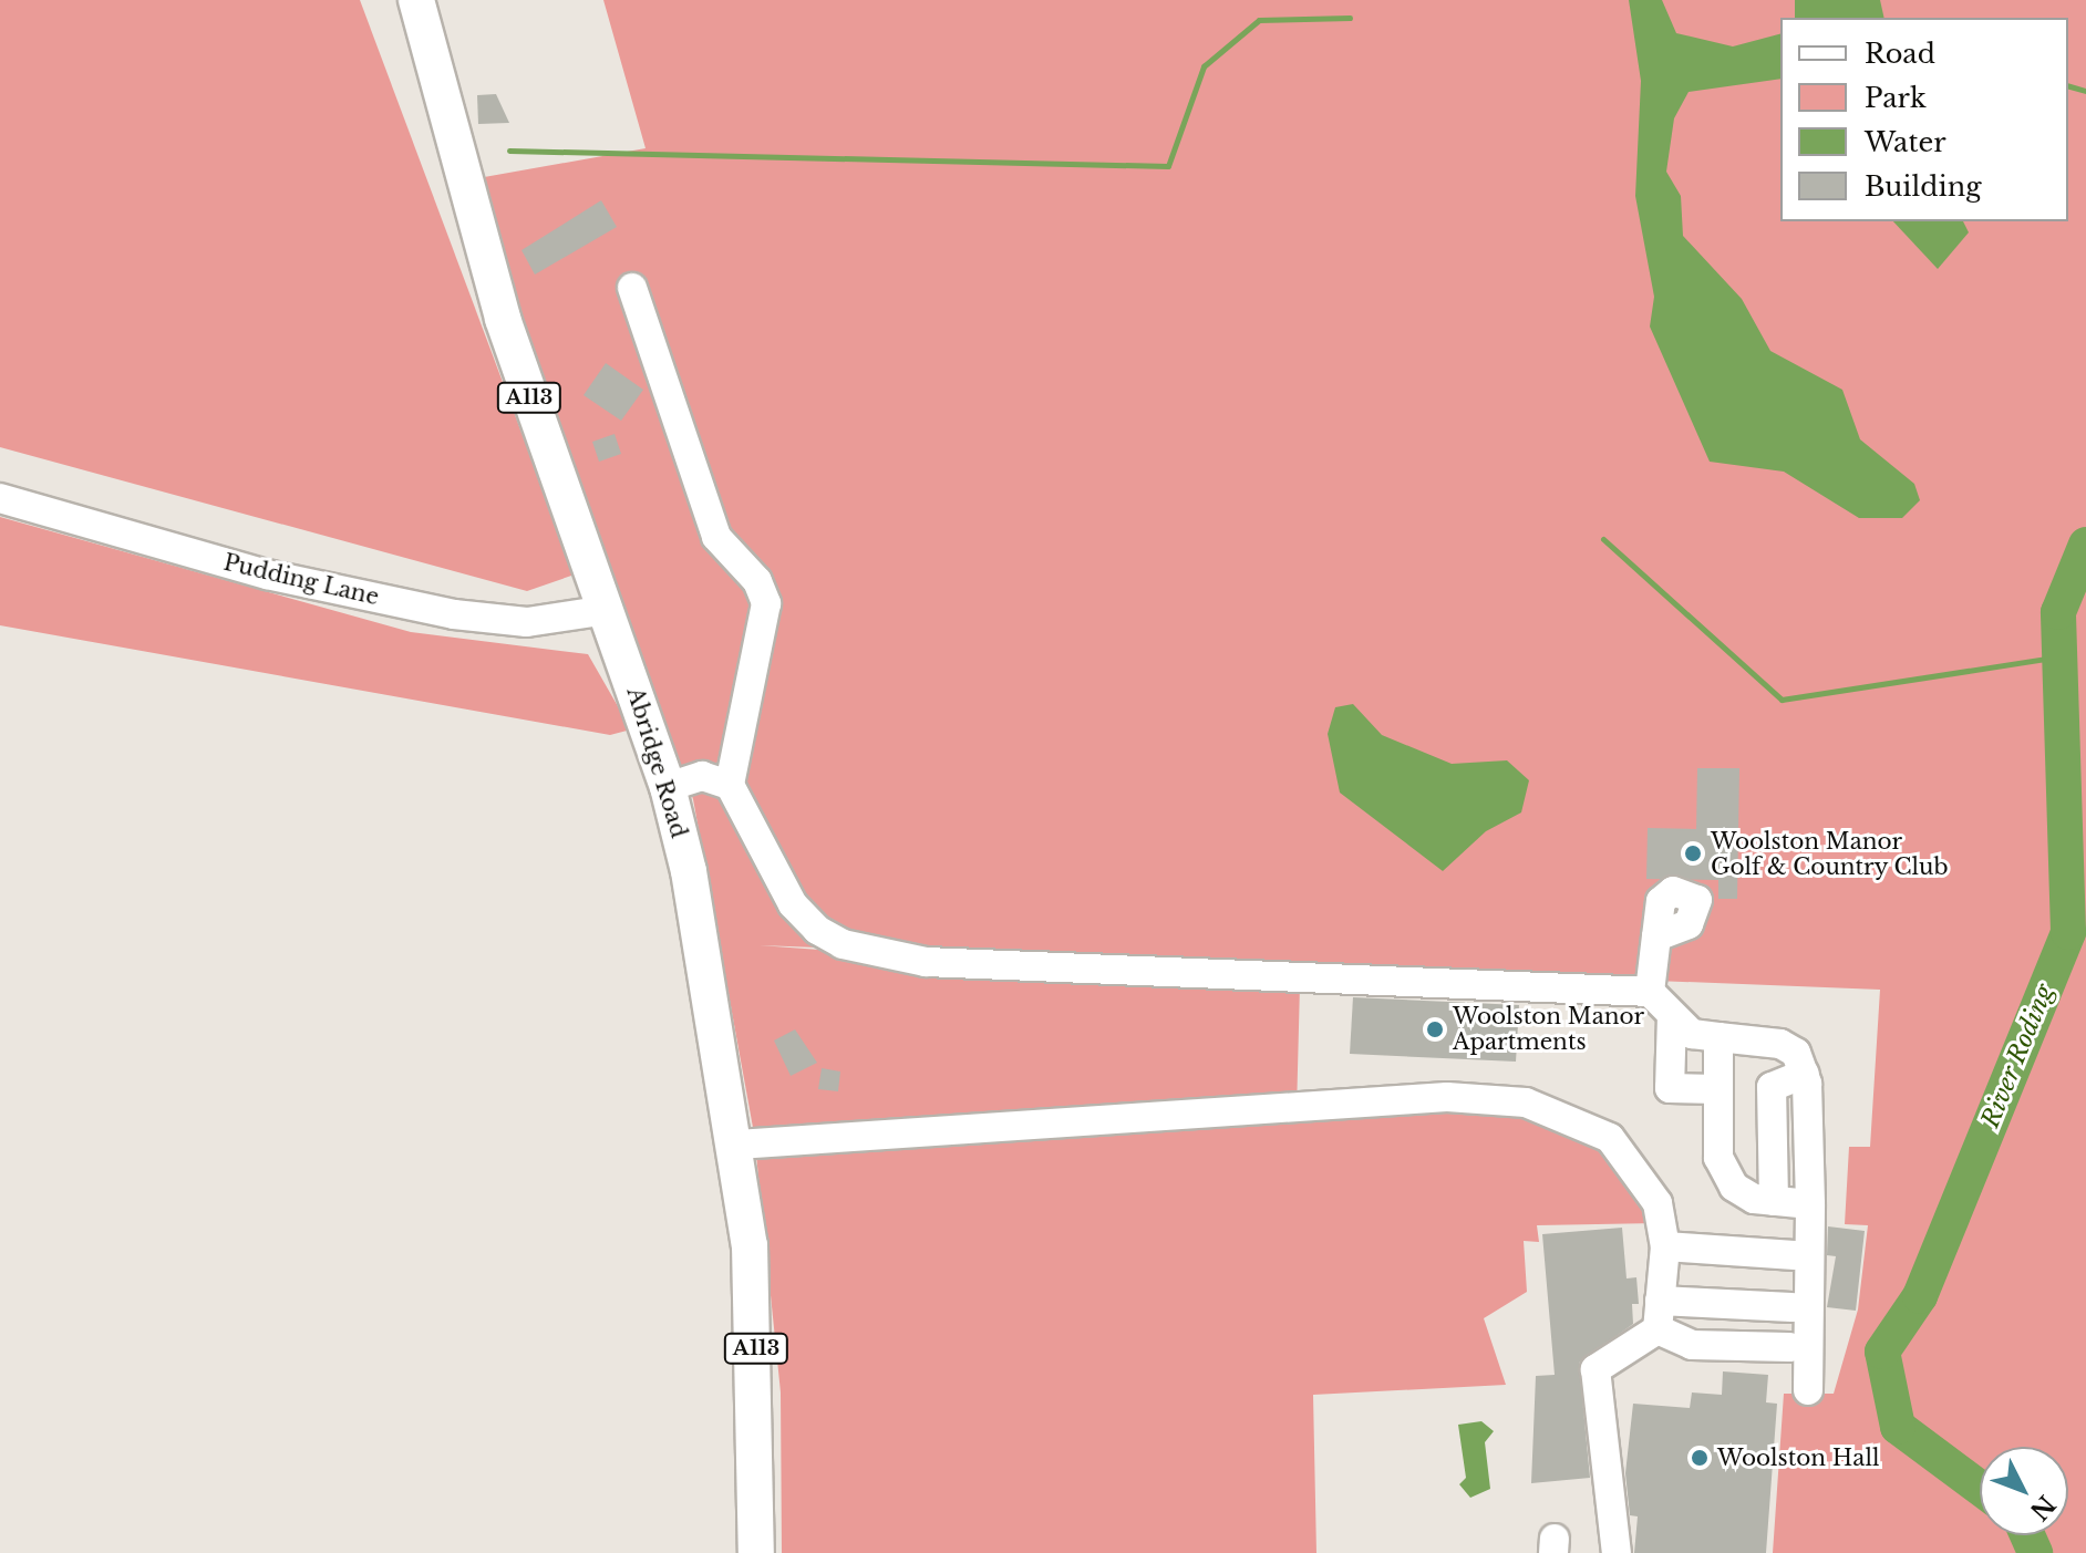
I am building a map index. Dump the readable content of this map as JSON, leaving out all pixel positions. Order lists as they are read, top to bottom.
{
  "streets": {
    "main road": ["A113", "Abridge Road"],
    "street": ["Pudding Lane"]
  },
  "crossings": [
    ["Pudding Lane", "Abridge Road"]
  ],
  "water": ["River Roding"],
  "places": ["Woolston Manor Golf & Country Club", "Woolston Manor Apartments", "Woolston Hall"],
  "legend": [
    "Road",
    "Park",
    "Water",
    "Building"
  ],
  "north": "bottom right"
}
